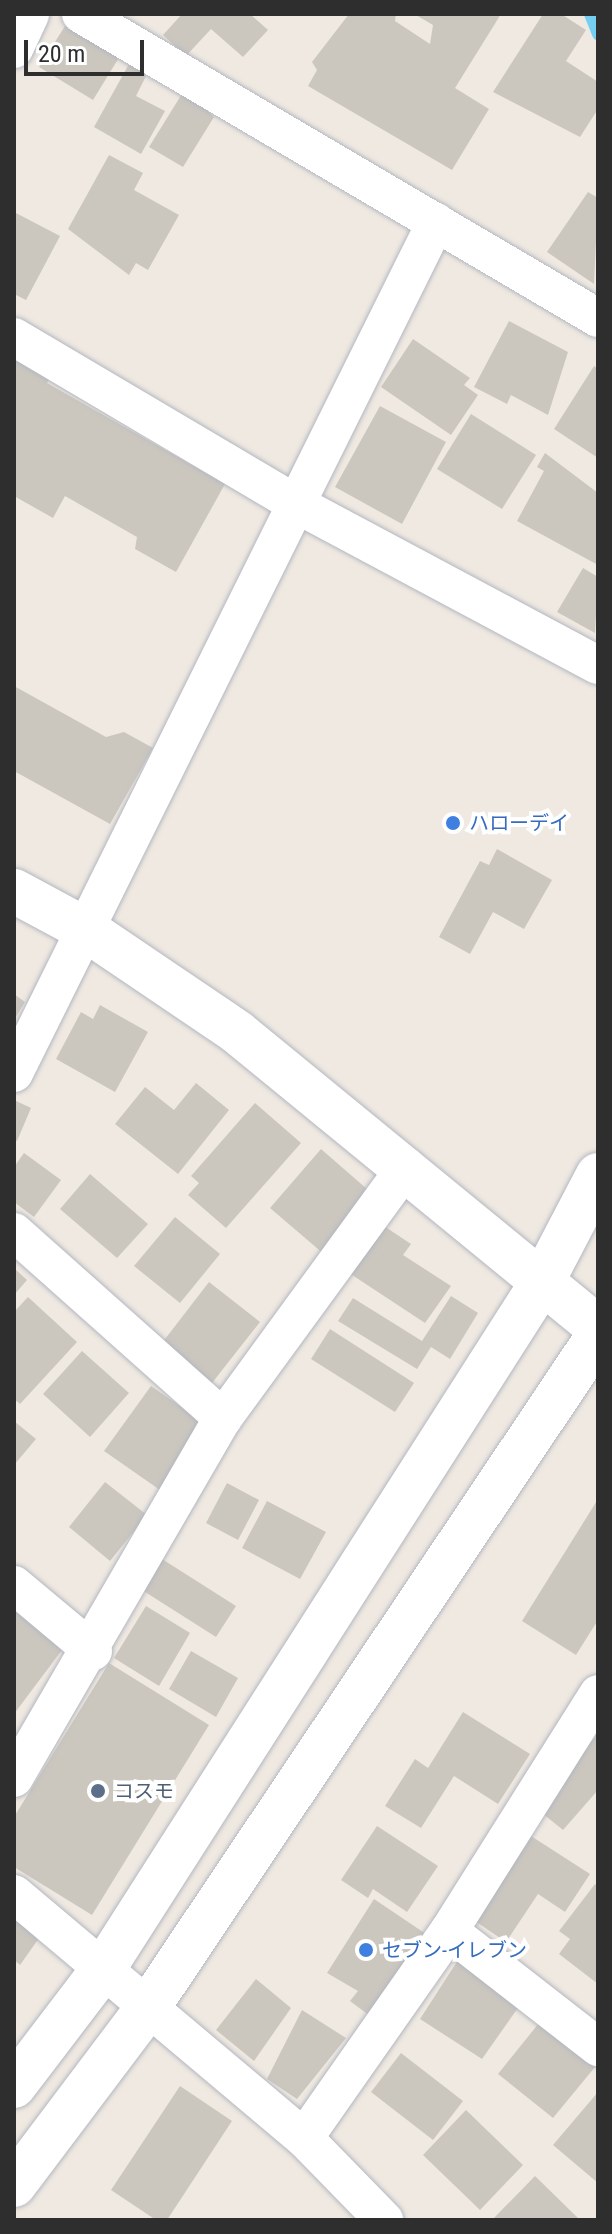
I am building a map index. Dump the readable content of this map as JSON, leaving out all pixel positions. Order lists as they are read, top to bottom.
{
  "places": ["ハローデイ", "コスモ", "セブン-イレブン"],
  "scale_bar": "20 m"
}
